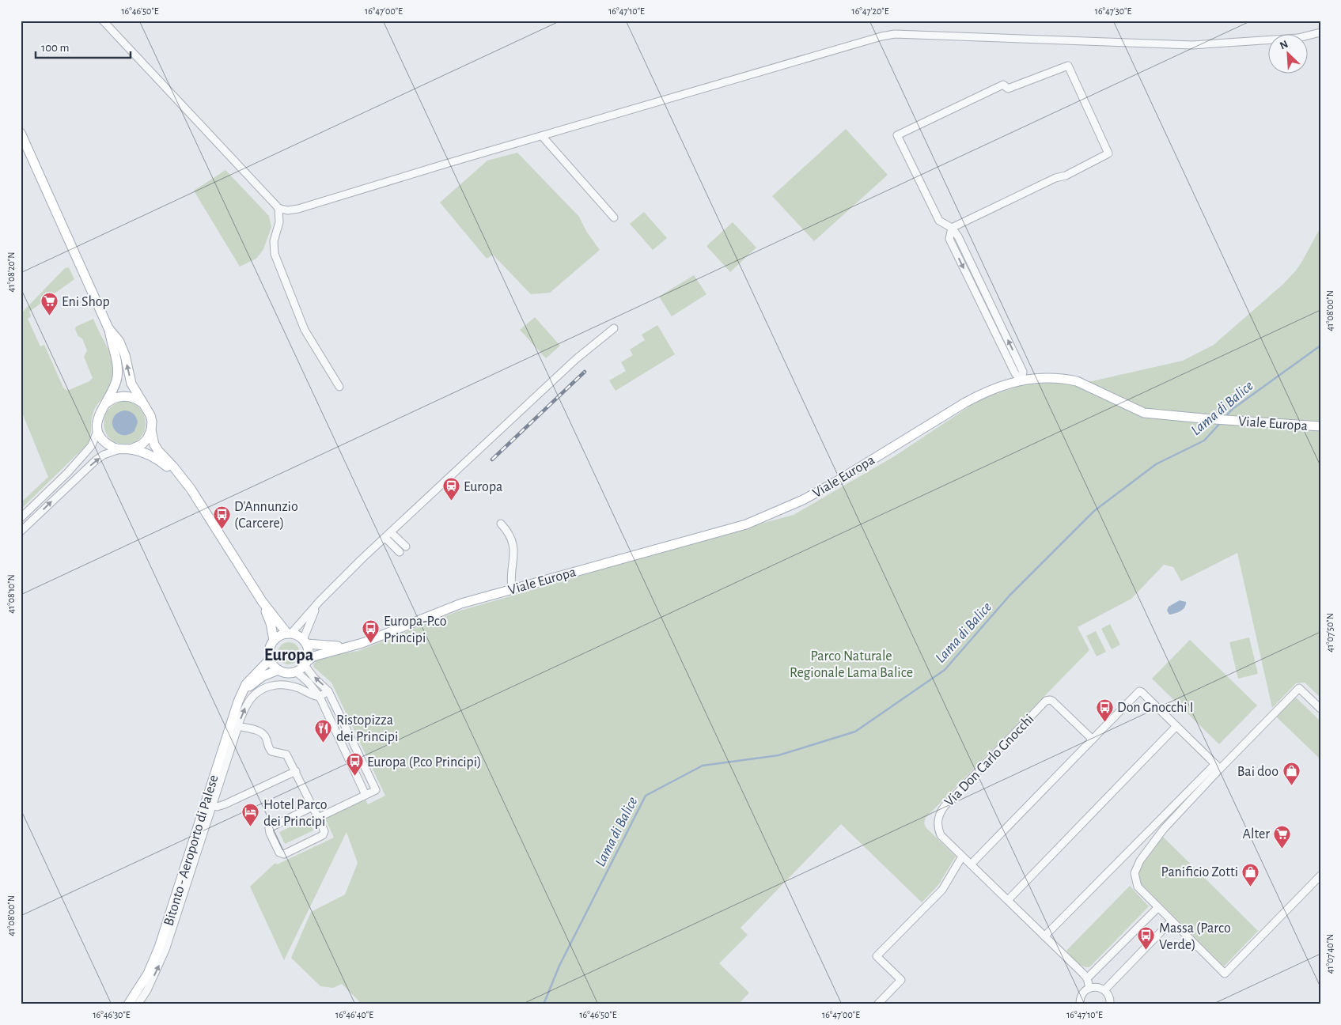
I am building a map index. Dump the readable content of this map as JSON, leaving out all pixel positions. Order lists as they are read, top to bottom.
{
  "streets": {
    "main road": ["Viale Europa", "Bitonto - Aeroporto di Palese"],
    "street": ["Via Don Carlo Gnocchi"]
  },
  "crossings": [
    ["Viale Europa", "Bitonto - Aeroporto di Palese"]
  ],
  "districts": ["Europa"],
  "water": ["Lama di Balice"],
  "parks": ["Parco Naturale Regionale Lama Balice"],
  "places": {
    "supermarket": ["Eni Shop", "Alter"],
    "station": ["Europa"],
    "bus stop": [
      "D'Annunzio (Carcere)",
      "Europa-P.co Principi",
      "Don Gnocchi I",
      "Europa (P.co Principi)",
      "Massa (Parco Verde)"
    ],
    "restaurant": ["Ristopizza dei Principi"],
    "shop": ["Bai doo", "Panificio Zotti"],
    "hotel": ["Hotel Parco dei Principi"]
  },
  "scale_bar": "100 m",
  "north": "top left",
  "coordinates": [
    "16°46'50\"E",
    "16°47'00\"E",
    "16°47'10\"E",
    "16°47'20\"E",
    "16°47'30\"E",
    "41°08'20\"N",
    "41°08'00\"N",
    "41°08'10\"N",
    "41°07'50\"N",
    "41°07'40\"N",
    "16°46'30\"E",
    "16°46'40\"E"
  ]
}
